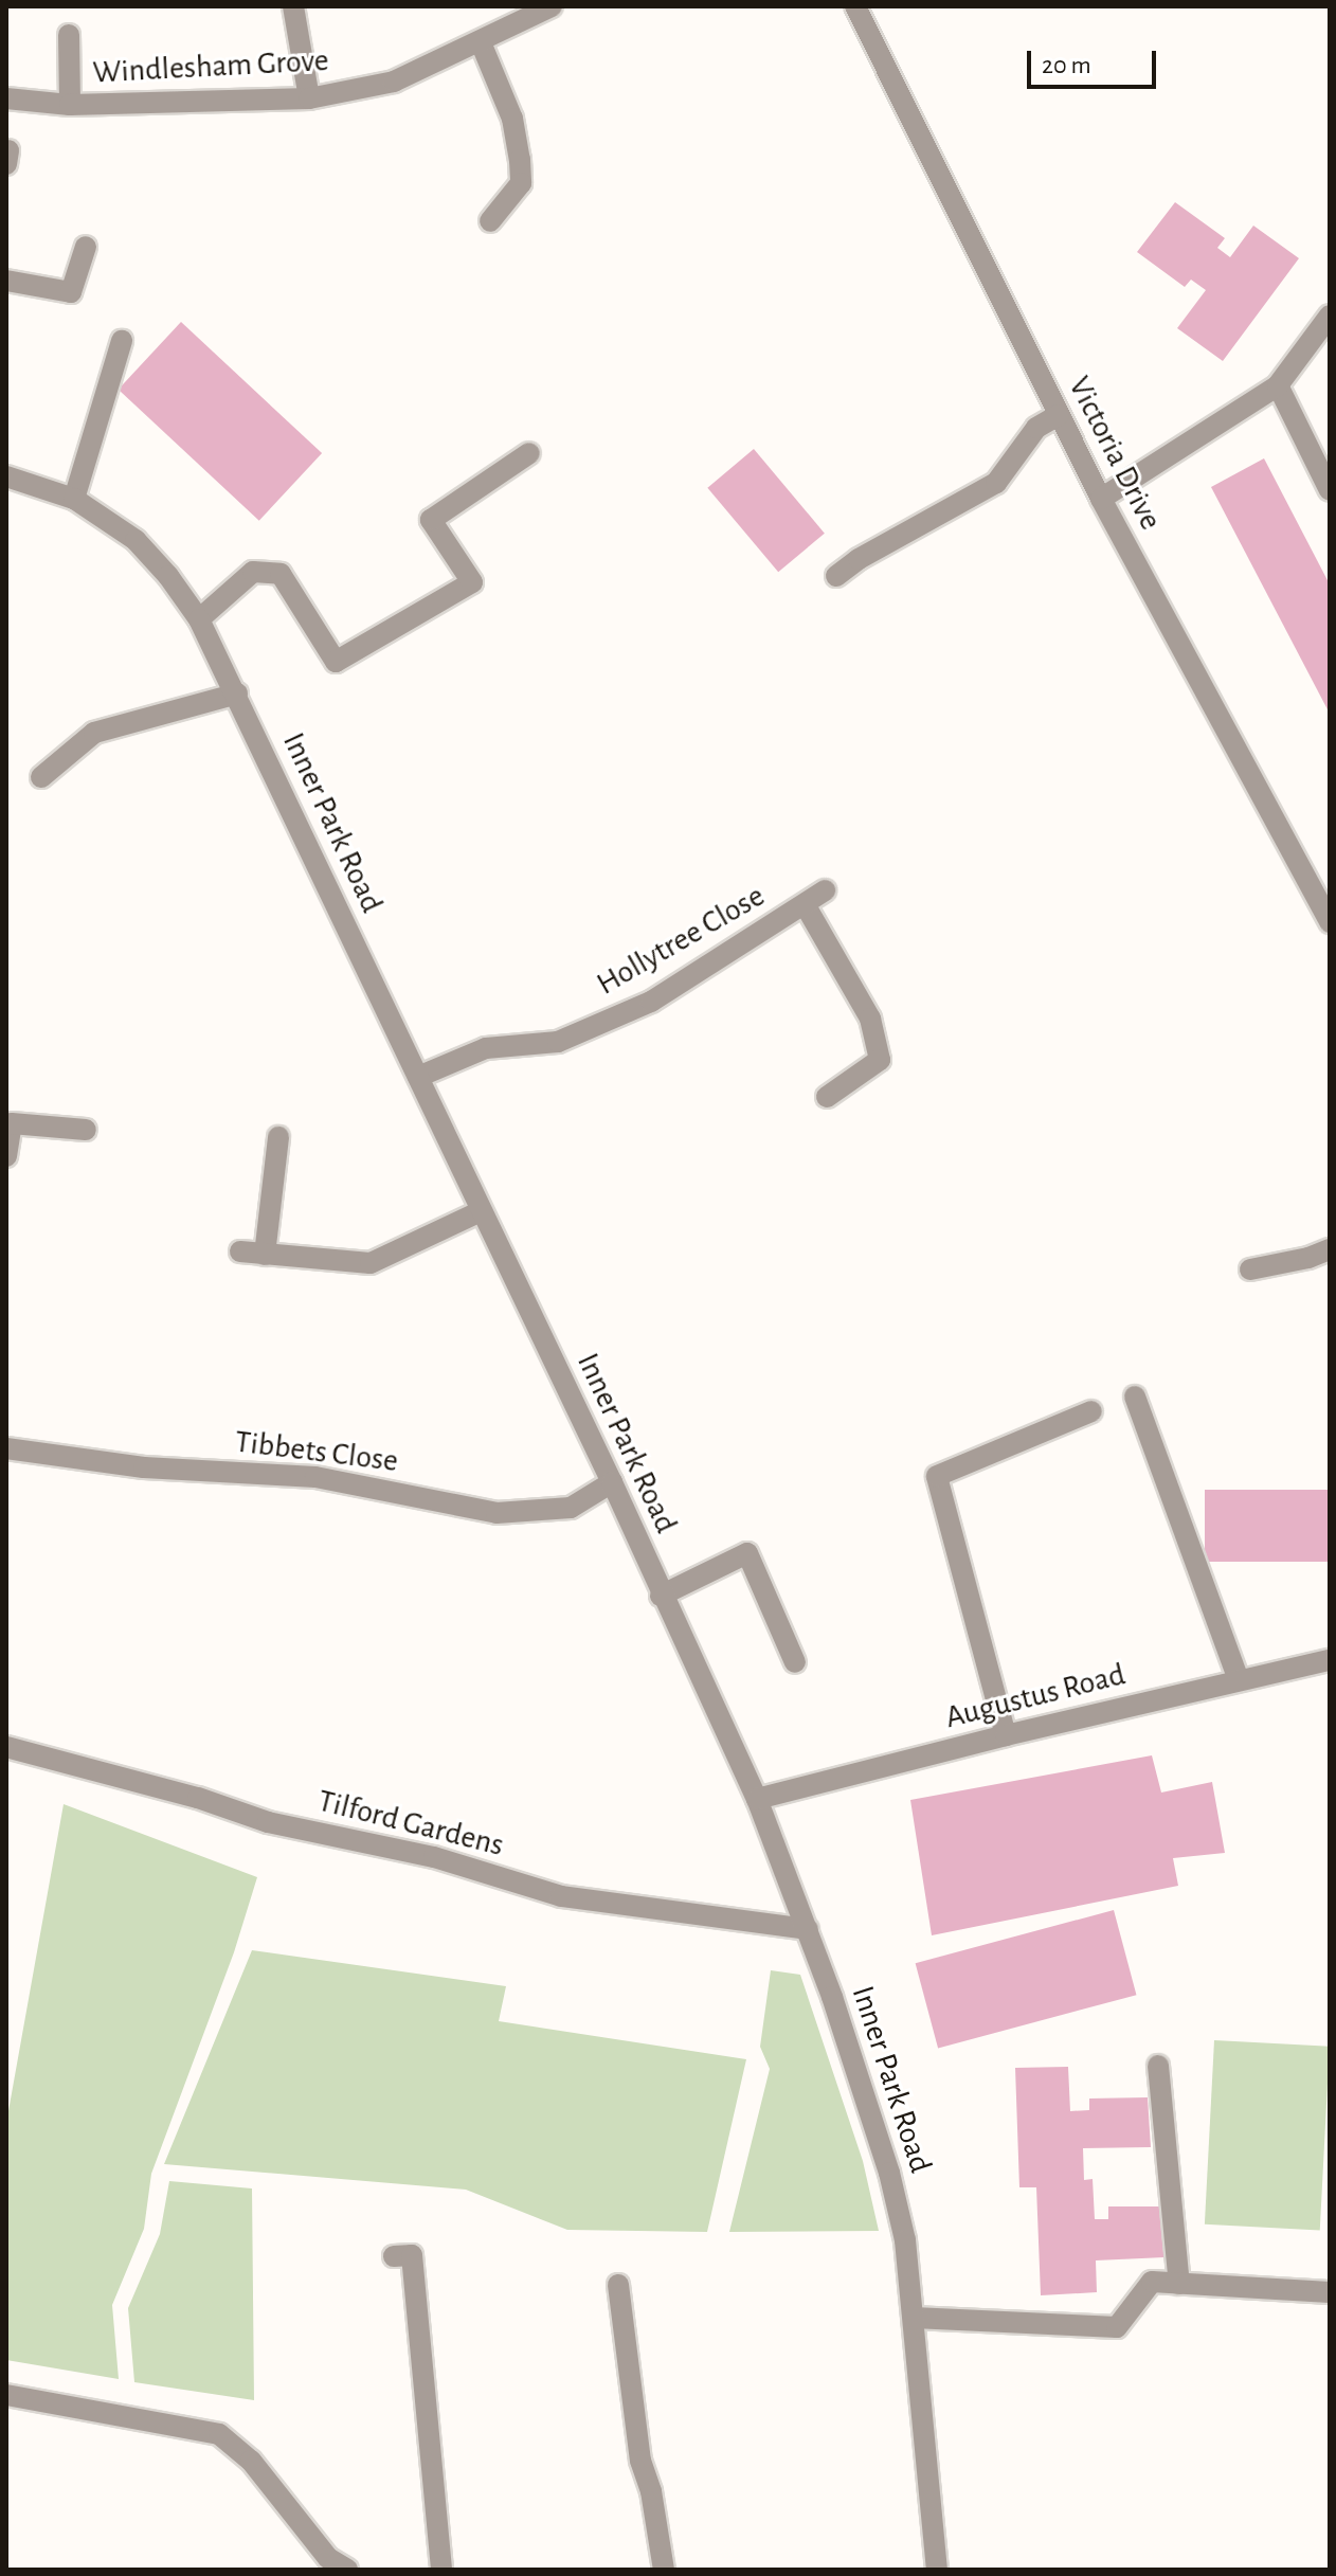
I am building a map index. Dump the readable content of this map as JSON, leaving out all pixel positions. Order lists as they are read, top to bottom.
{
  "streets": {
    "street": [
      "Windlesham Grove",
      "Victoria Drive",
      "Inner Park Road",
      "Hollytree Close",
      "Tibbets Close",
      "Augustus Road",
      "Tilford Gardens"
    ]
  },
  "crossings": [
    ["Inner Park Road", "Hollytree Close"],
    ["Inner Park Road", "Tibbets Close"],
    ["Inner Park Road", "Augustus Road"],
    ["Inner Park Road", "Tilford Gardens"]
  ],
  "scale_bar": "20 m"
}
